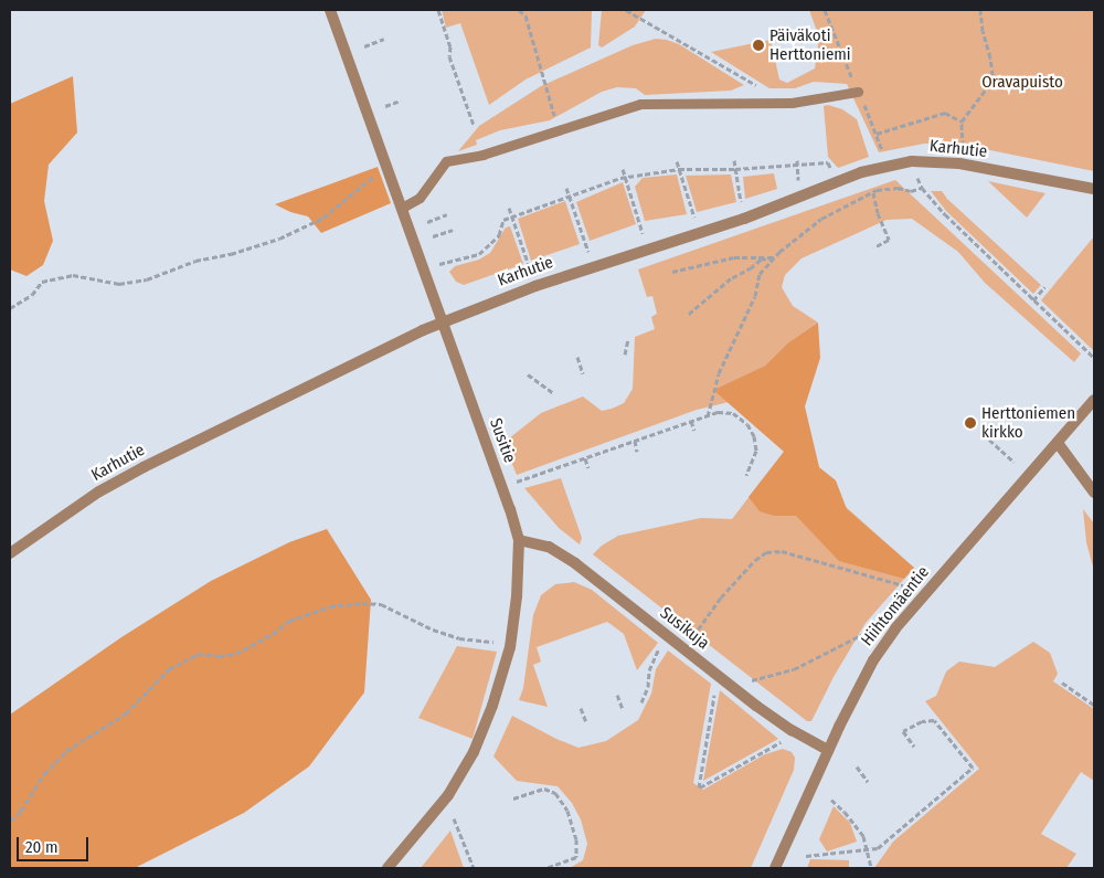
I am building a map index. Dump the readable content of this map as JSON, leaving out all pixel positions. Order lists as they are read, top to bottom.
{
  "streets": {
    "street": [
      "Karhutie",
      "Susitie",
      "Hiihtomäentie",
      "Susikuja"
    ]
  },
  "crossings": [
    ["Karhutie", "Susitie"],
    ["Susitie", "Susikuja"],
    ["Hiihtomäentie", "Susikuja"]
  ],
  "parks": ["Oravapuisto"],
  "places": ["Päiväkoti Herttoniemi", "Herttoniemen kirkko"],
  "scale_bar": "20 m"
}
